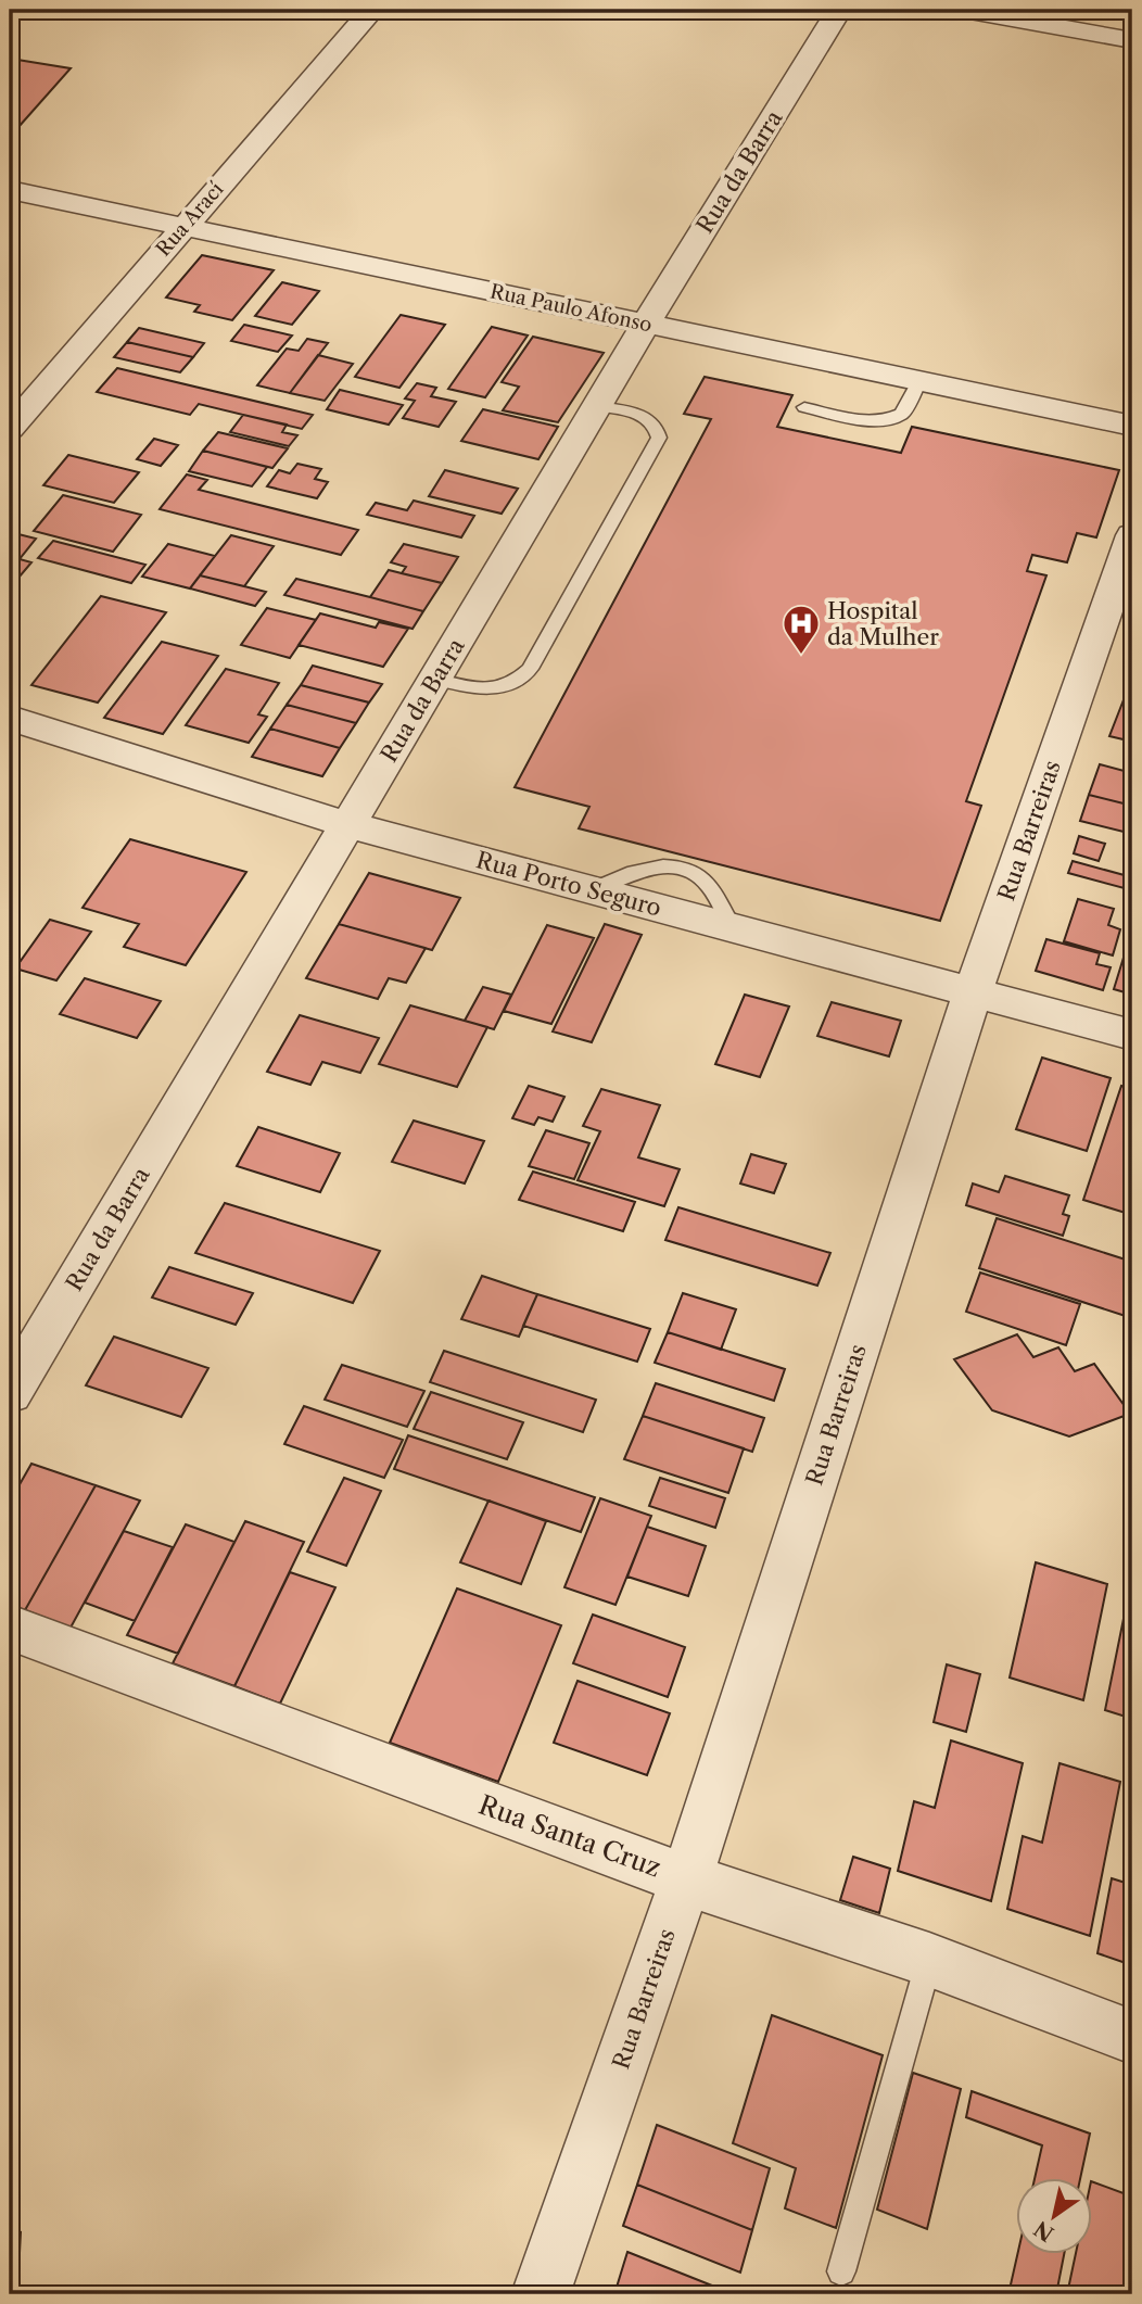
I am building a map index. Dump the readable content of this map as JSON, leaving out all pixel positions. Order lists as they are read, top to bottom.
{
  "streets": {
    "street": [
      "Rua da Barra",
      "Rua Arací",
      "Rua Paulo Afonso",
      "Rua Barreiras",
      "Rua Porto Seguro",
      "Rua Santa Cruz"
    ]
  },
  "crossings": [
    ["Rua da Barra", "Rua Paulo Afonso"],
    ["Rua da Barra", "Rua Porto Seguro"],
    ["Rua Arací", "Rua Paulo Afonso"],
    ["Rua Barreiras", "Rua Porto Seguro"],
    ["Rua Barreiras", "Rua Santa Cruz"]
  ],
  "places": {
    "hospital": ["Hospital da Mulher"]
  },
  "north": "bottom left"
}
